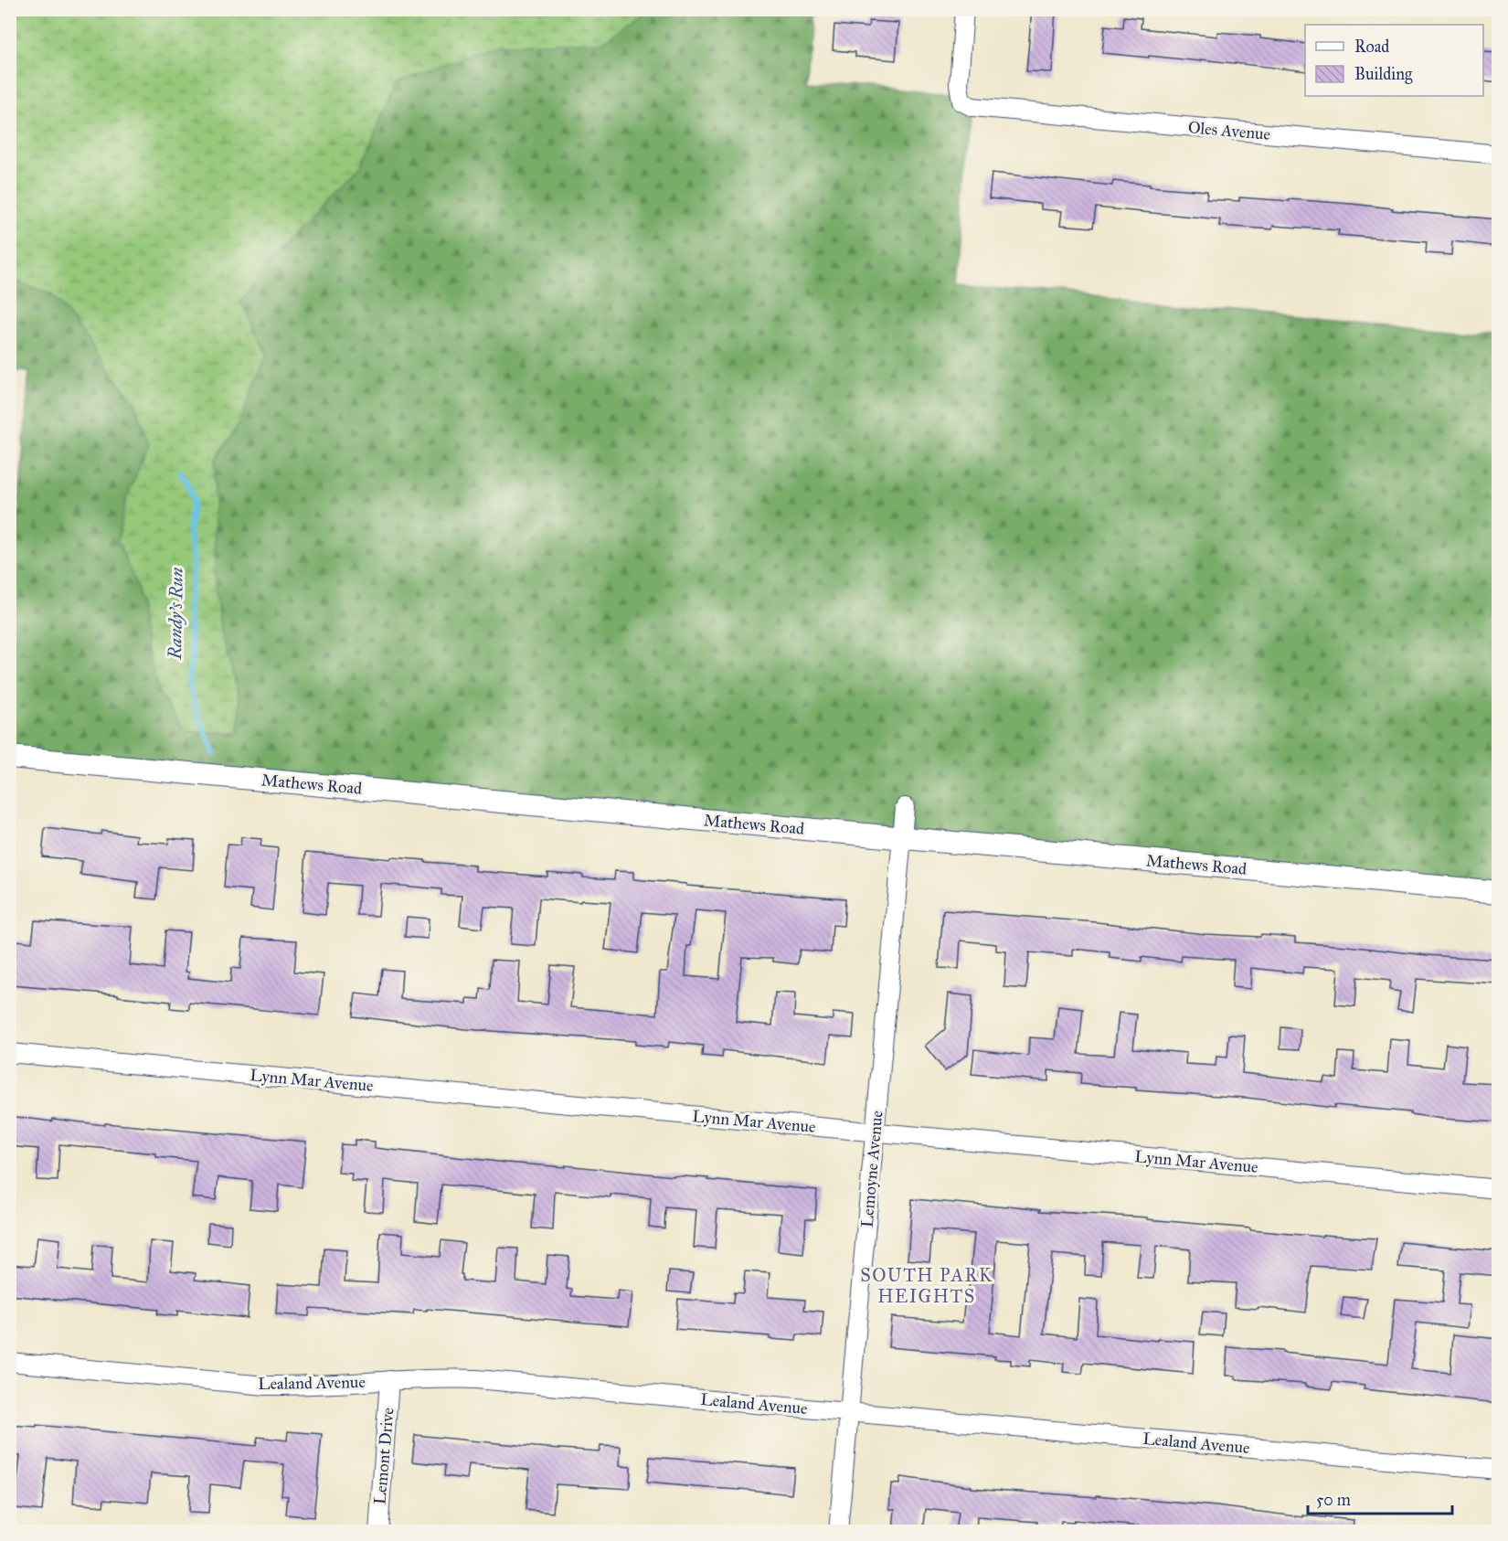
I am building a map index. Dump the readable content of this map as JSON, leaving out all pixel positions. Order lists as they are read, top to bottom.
{
  "streets": {
    "street": [
      "Oles Avenue",
      "Mathews Road",
      "Lynn Mar Avenue",
      "Lemoyne Avenue",
      "Lealand Avenue",
      "Lemont Drive"
    ]
  },
  "crossings": [
    ["Mathews Road", "Lemoyne Avenue"],
    ["Lynn Mar Avenue", "Lemoyne Avenue"],
    ["Lemoyne Avenue", "Lealand Avenue"],
    ["Lealand Avenue", "Lemont Drive"]
  ],
  "districts": ["SOUTH PARK HEIGHTS"],
  "water": ["Randy's Run"],
  "legend": ["Road", "Building"],
  "scale_bar": "50 m"
}
